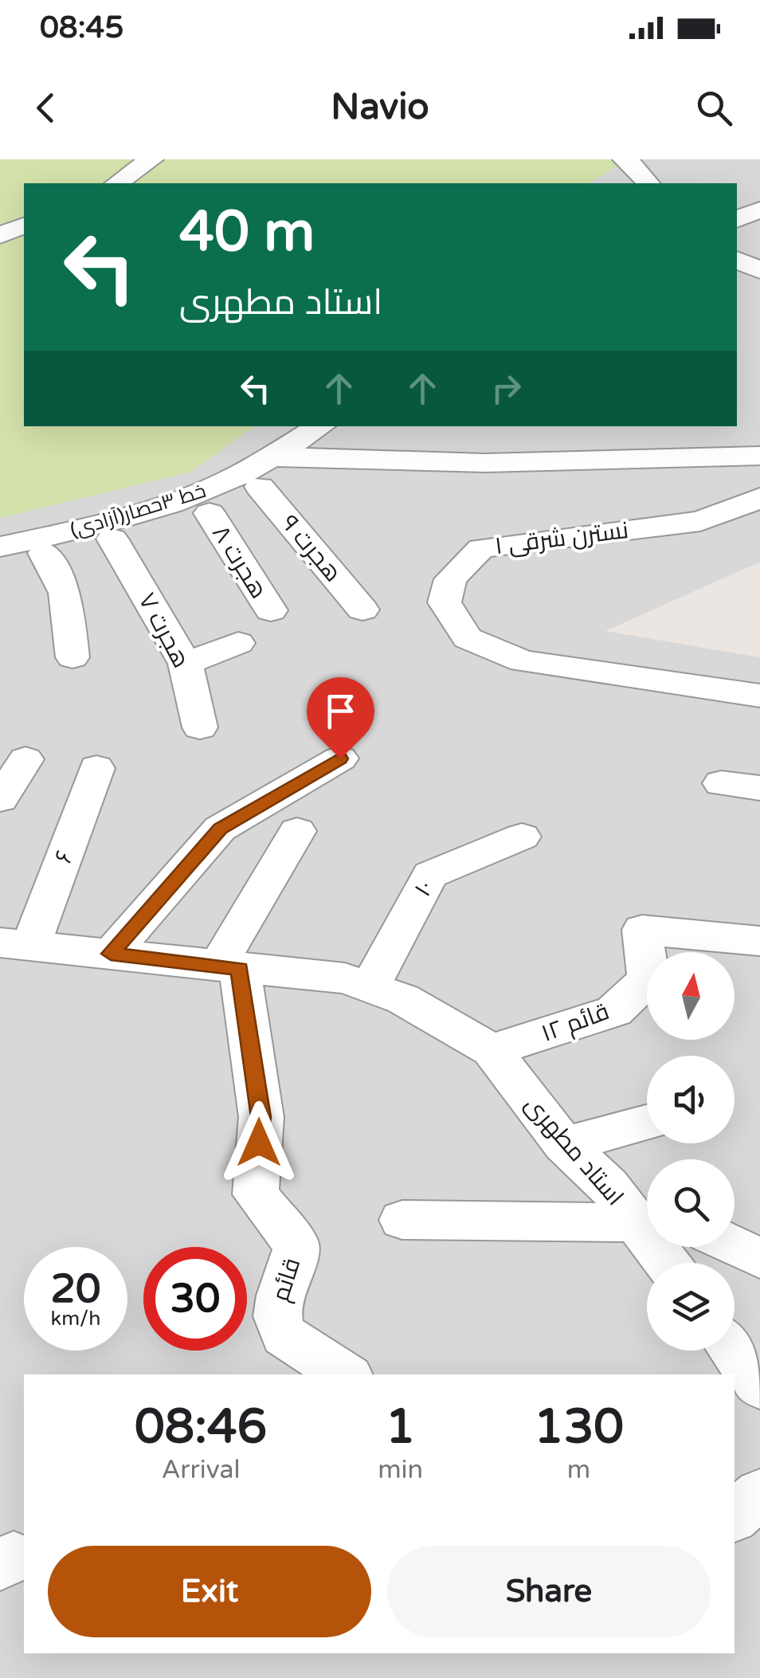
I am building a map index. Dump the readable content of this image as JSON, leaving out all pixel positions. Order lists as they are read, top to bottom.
{
  "streets": {
    "street": [
      "خط ۳حصار(آزادی)",
      "نسترن شرقی ۱",
      "هجرت ۹",
      "هجرت ۸",
      "هجرت ۷",
      "۶",
      "۱۰",
      "قائم ۱۲",
      "استاد مطهری",
      "قائم"
    ]
  },
  "crossings": [
    ["خط ۳حصار(آزادی)", "هجرت ۹"],
    ["۶", "استاد مطهری"],
    ["۱۰", "استاد مطهری"],
    ["قائم ۱۲", "استاد مطهری"],
    ["استاد مطهری", "قائم"]
  ],
  "north": "top",
  "page": {
    "status": "08:45",
    "header": "Navio",
    "turn": ["40 m", "استاد مطهری"],
    "speed": "20 km/h",
    "limit": "30",
    "eta": [
      "08:46",
      "Arrival",
      "1",
      "min",
      "130",
      "m"
    ],
    "buttons": ["Exit", "Share"]
  }
}
